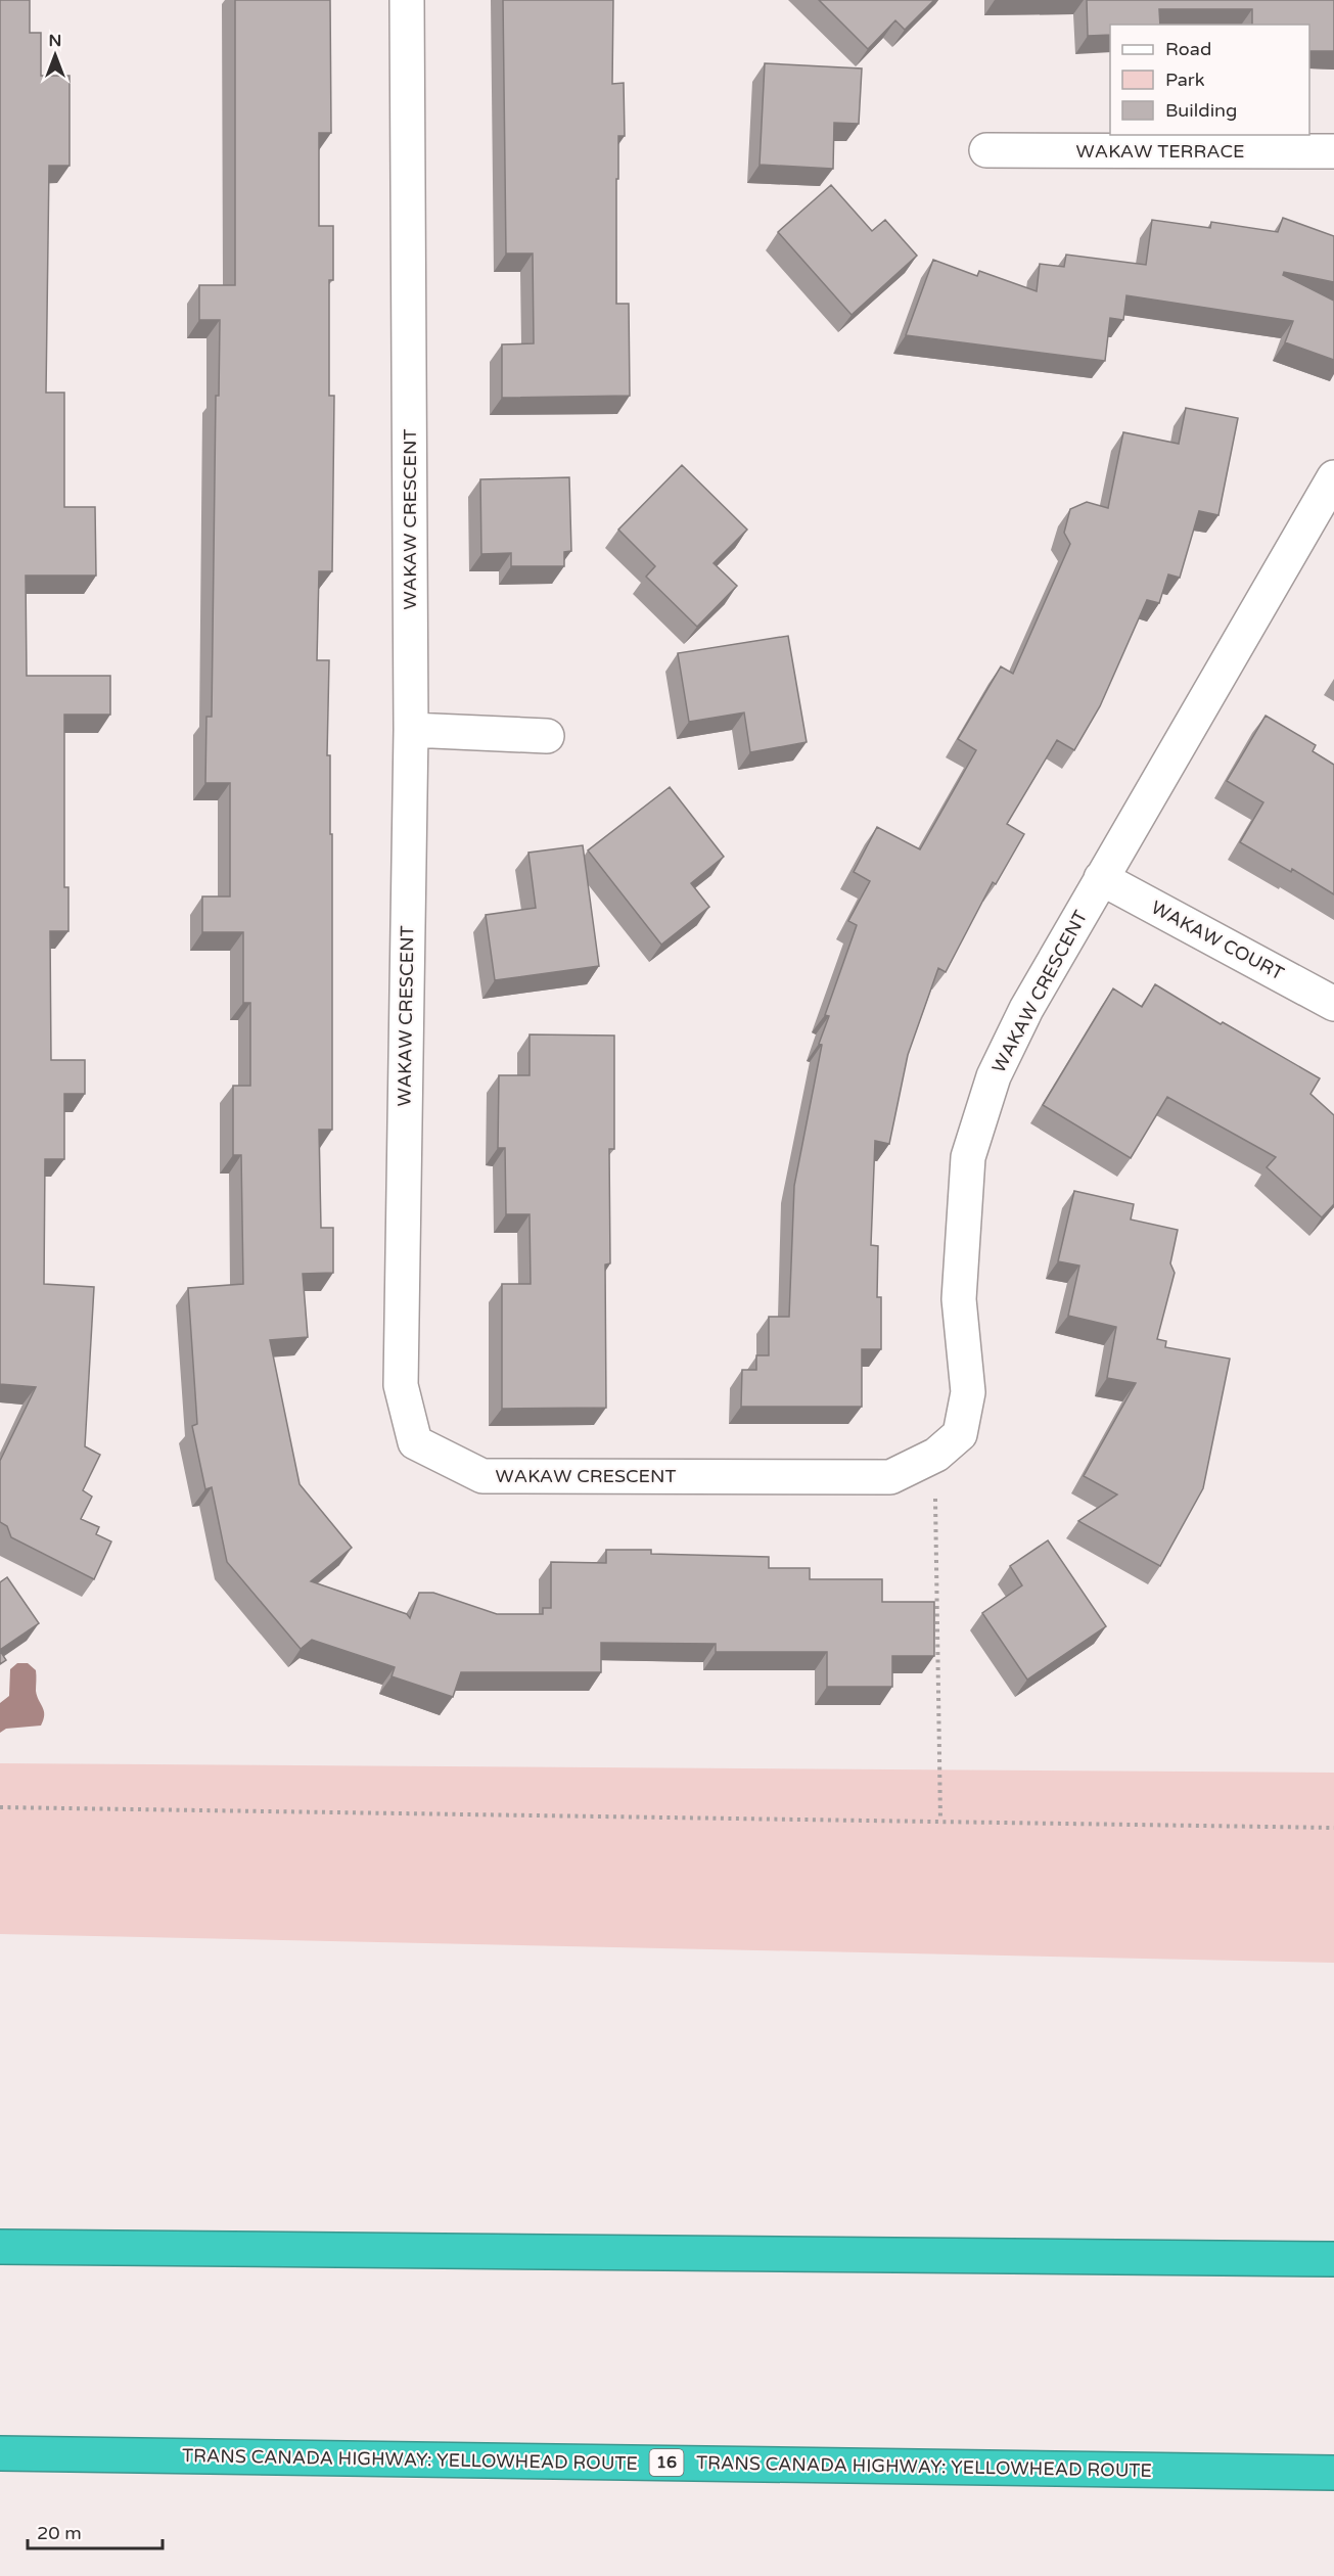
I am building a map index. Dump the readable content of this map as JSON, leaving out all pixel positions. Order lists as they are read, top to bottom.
{
  "streets": {
    "highway": ["TRANS CANADA HIGHWAY: YELLOWHEAD ROUTE", "16"],
    "street": ["WAKAW TERRACE", "WAKAW CRESCENT", "WAKAW COURT"]
  },
  "crossings": [
    ["WAKAW CRESCENT", "WAKAW COURT"]
  ],
  "legend": ["Road", "Park", "Building"],
  "scale_bar": "20 m",
  "north": "top"
}
